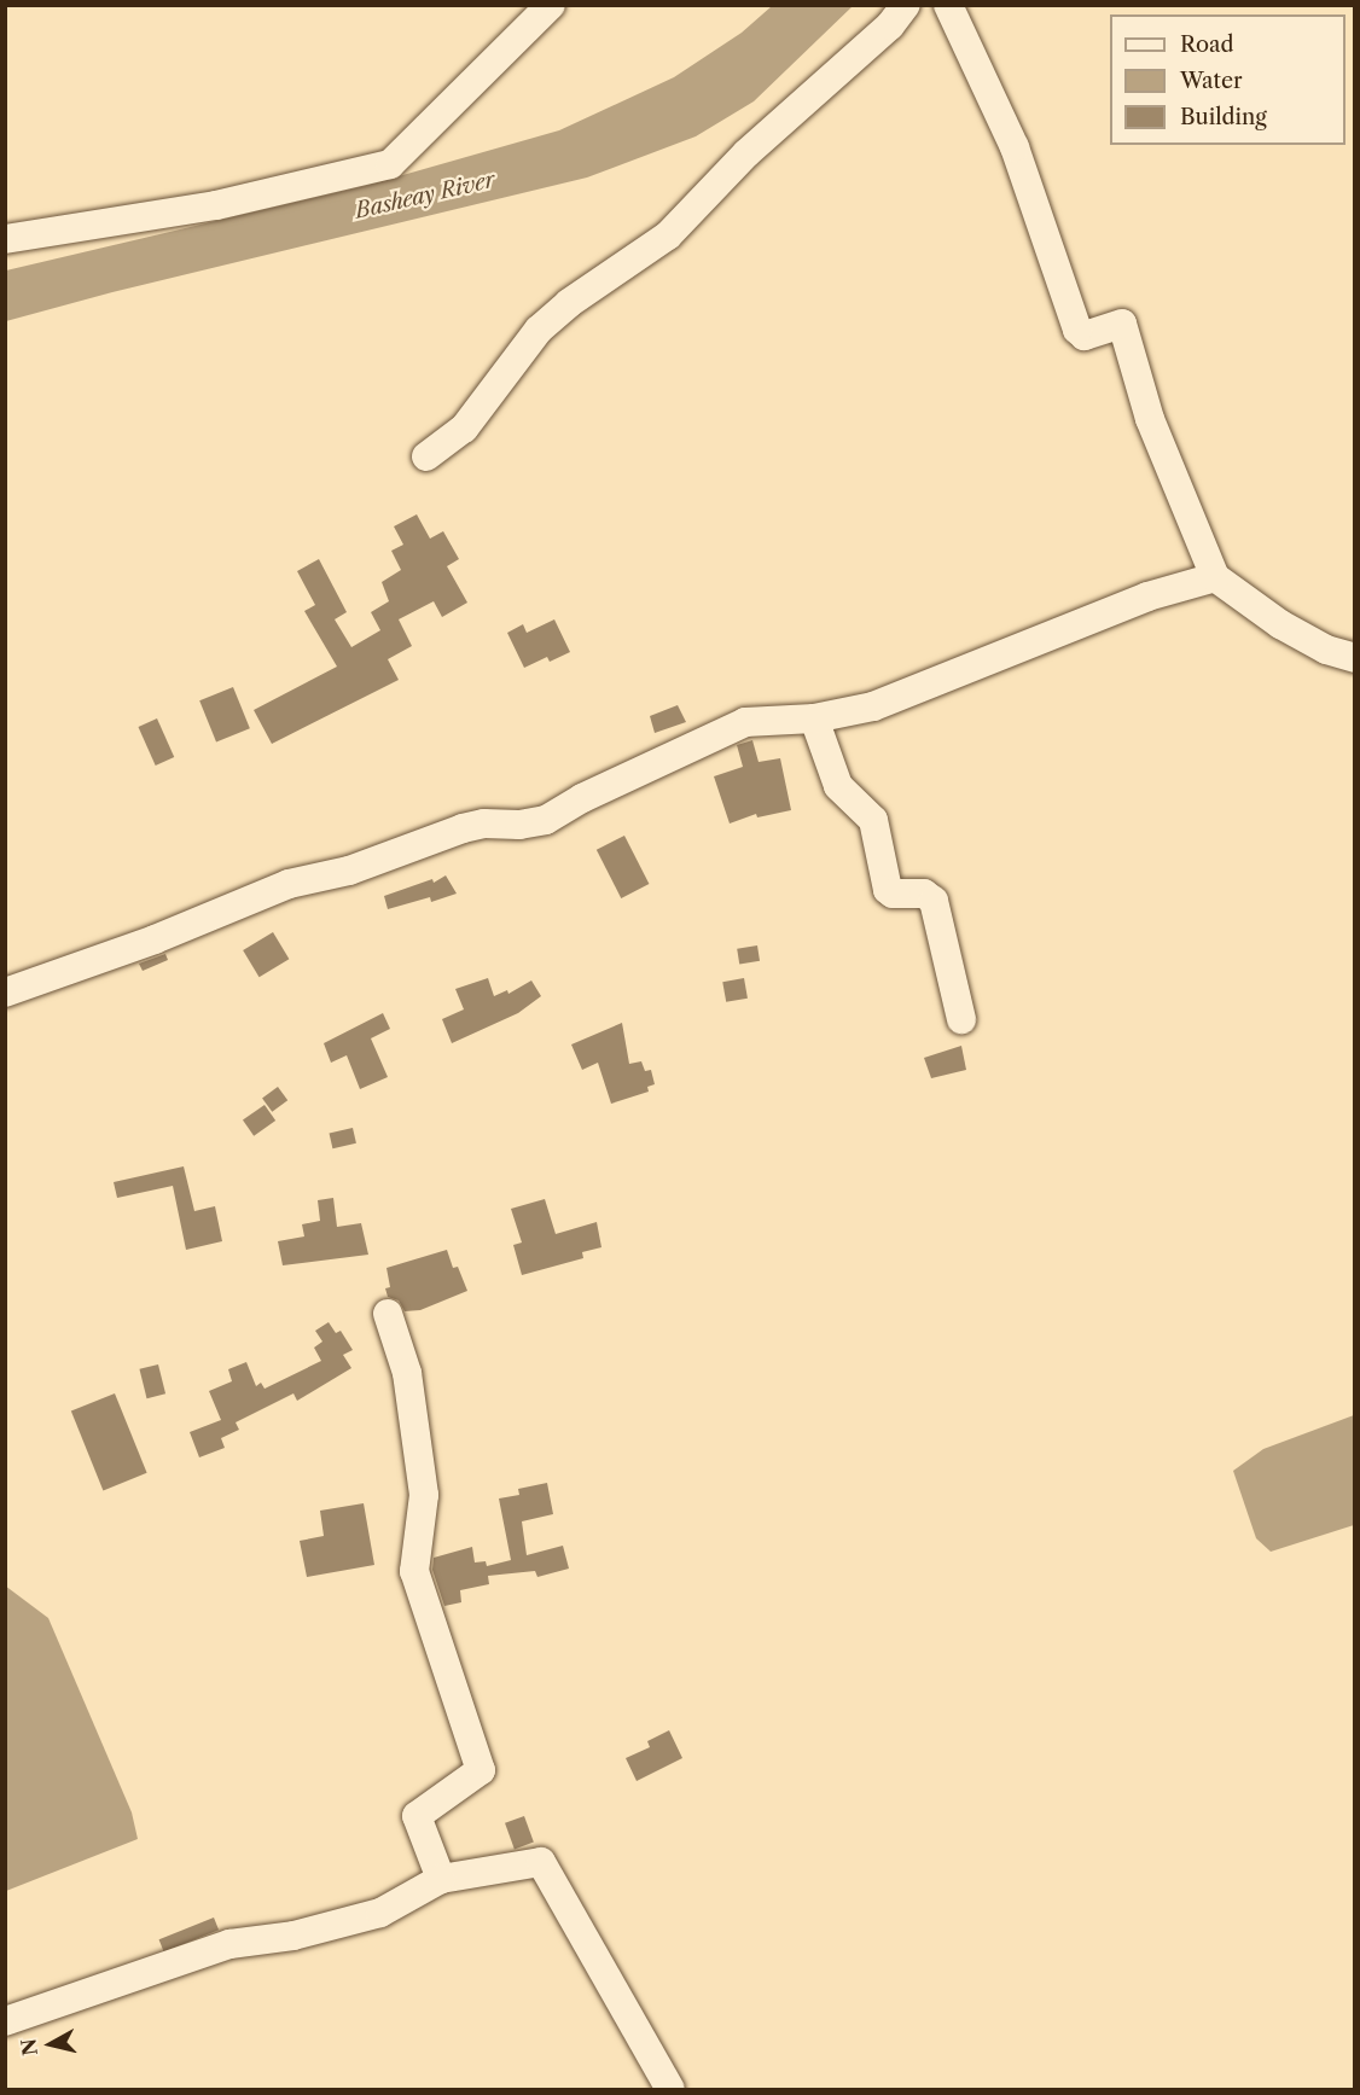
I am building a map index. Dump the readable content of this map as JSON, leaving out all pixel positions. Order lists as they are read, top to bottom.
{
  "water": ["Basheay River"],
  "legend": ["Road", "Water", "Building"],
  "north": "left"
}
